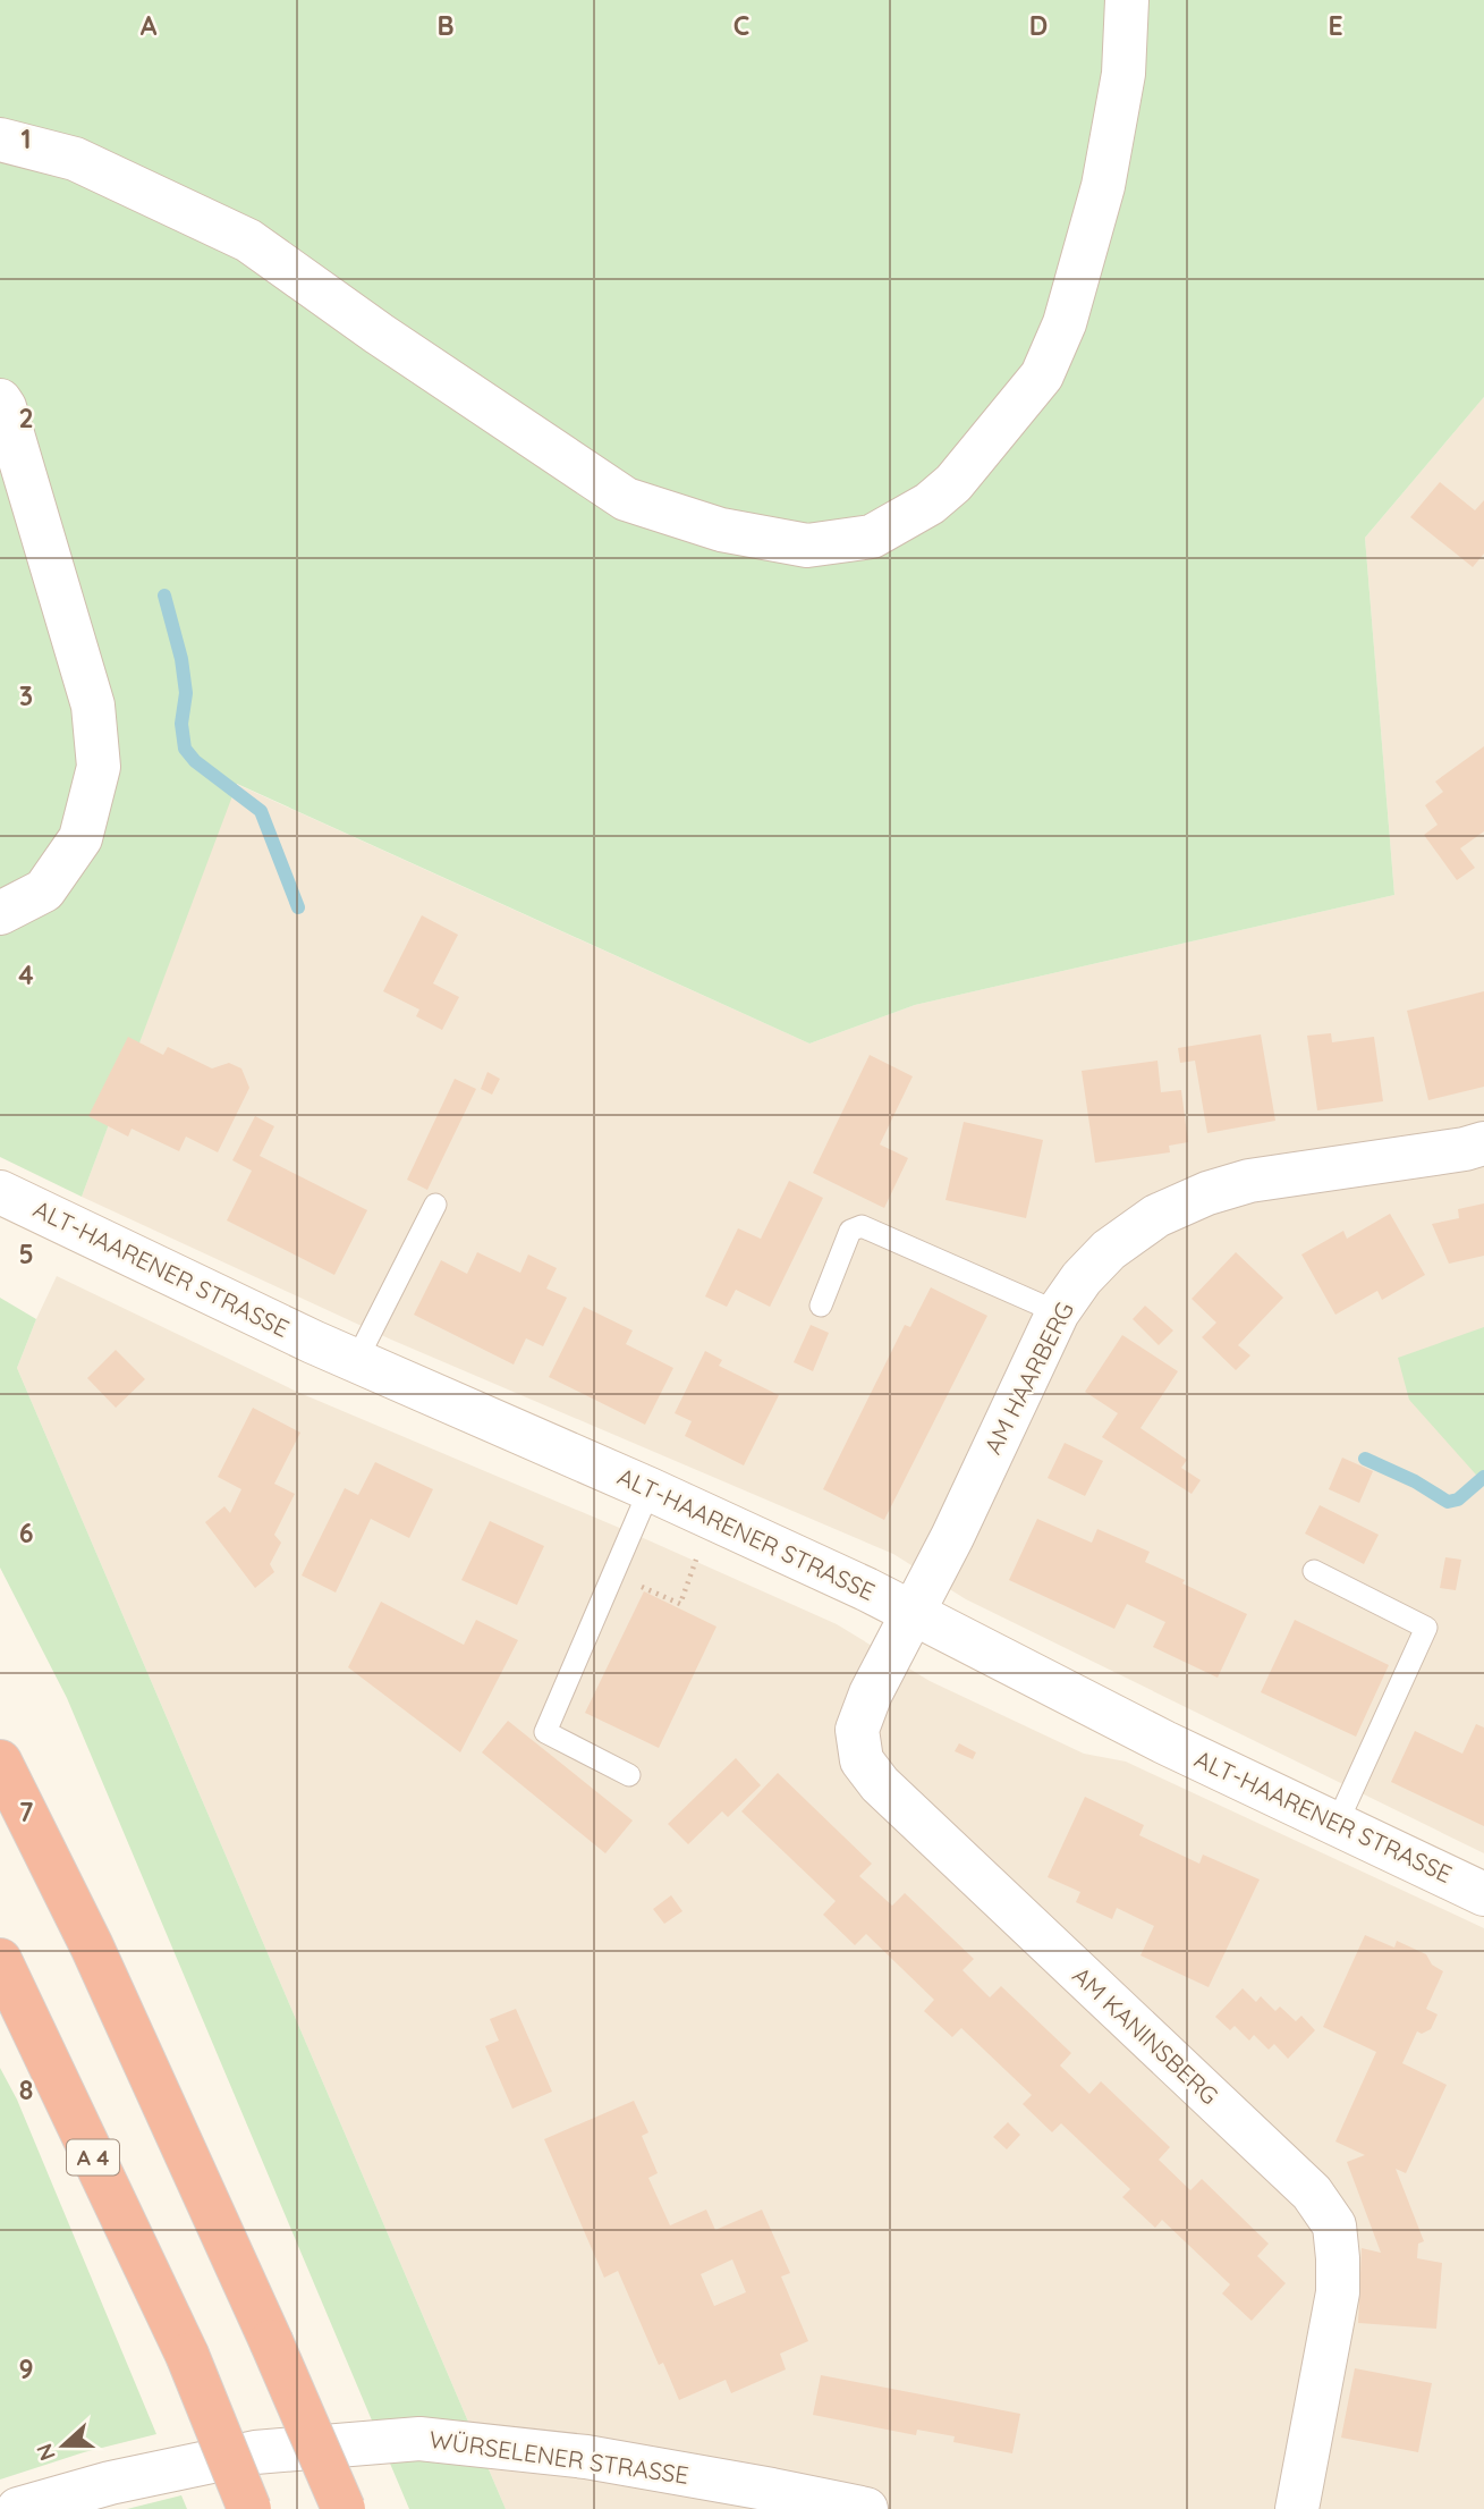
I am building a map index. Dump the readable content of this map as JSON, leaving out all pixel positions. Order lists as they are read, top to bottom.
{
  "streets": {
    "highway": ["A 4"],
    "street": [
      "ALT-HAARENER STRASSE",
      "AM HAARBERG",
      "AM KANINSBERG",
      "WÜRSELENER STRASSE"
    ]
  },
  "crossings": [
    ["ALT-HAARENER STRASSE", "AM HAARBERG"],
    ["ALT-HAARENER STRASSE", "AM KANINSBERG"],
    ["AM HAARBERG", "AM KANINSBERG"]
  ],
  "north": "left",
  "grid": {
    "columns": [
      "A",
      "B",
      "C",
      "D",
      "E"
    ],
    "rows": [
      "1",
      "2",
      "3",
      "4",
      "5",
      "6",
      "7",
      "8",
      "9"
    ]
  }
}
